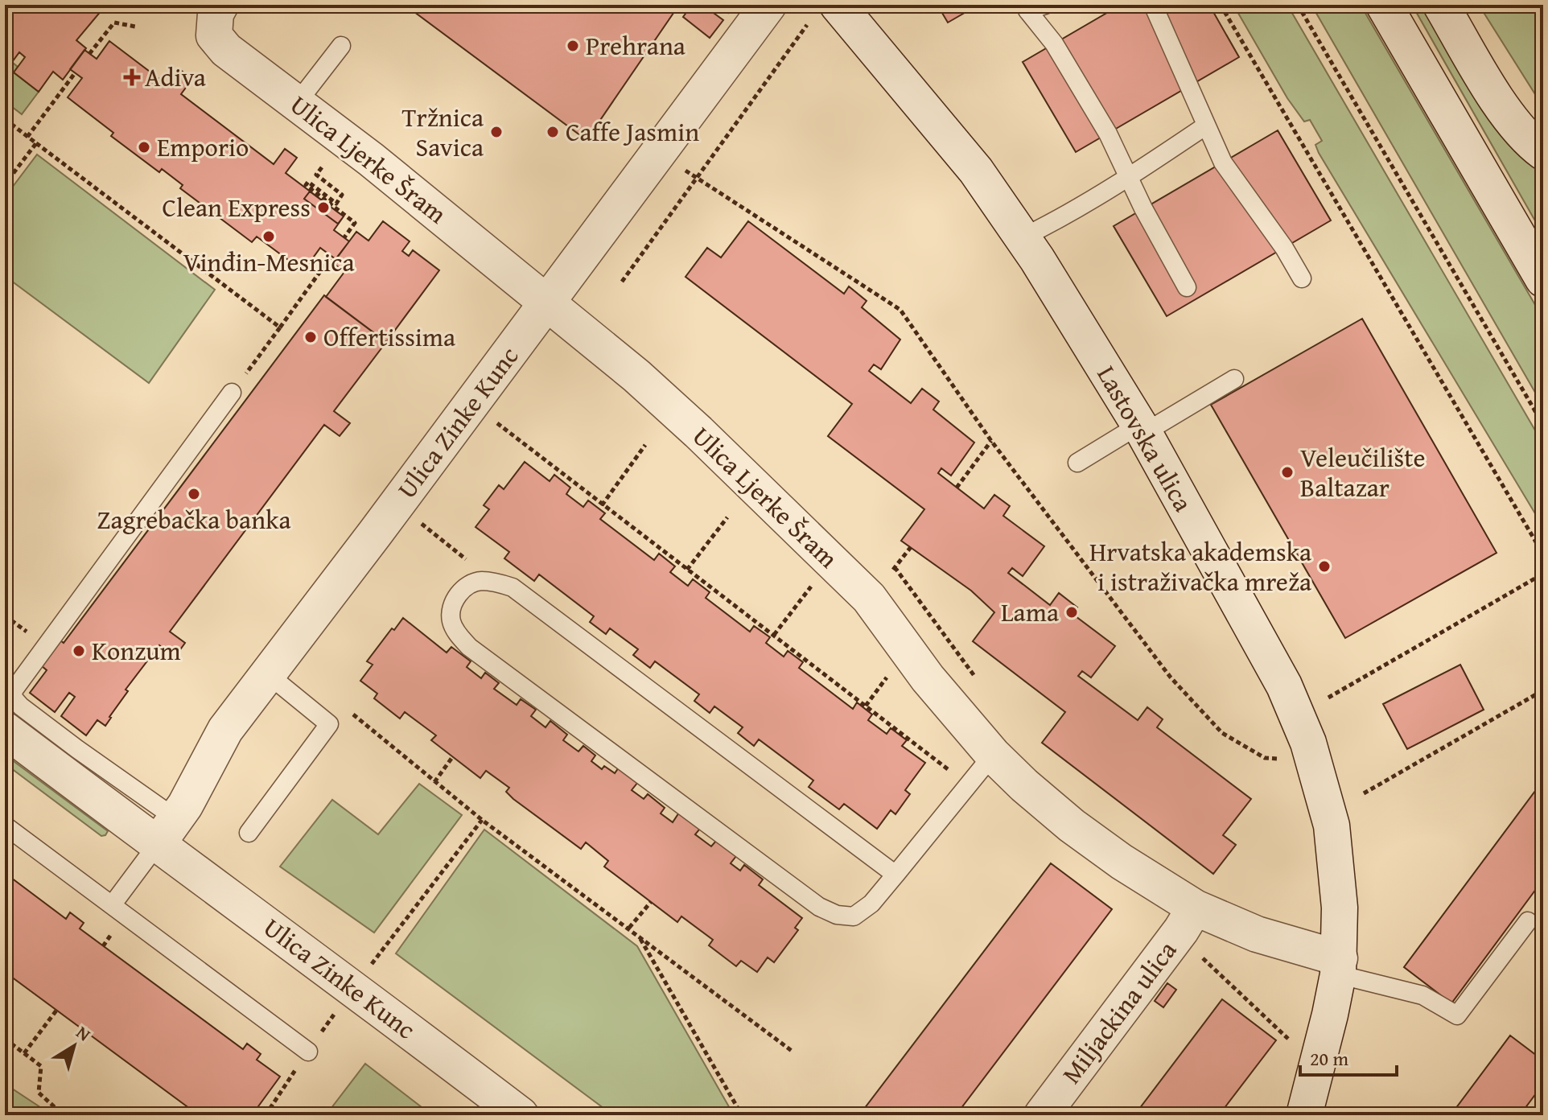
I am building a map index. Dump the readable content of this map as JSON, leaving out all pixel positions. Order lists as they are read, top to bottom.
{
  "streets": {
    "street": [
      "Ulica Ljerke Šram",
      "Ulica Zinke Kunc",
      "Lastovska ulica",
      "Miljackina ulica"
    ]
  },
  "crossings": [
    ["Ulica Ljerke Šram", "Ulica Zinke Kunc"],
    ["Ulica Ljerke Šram", "Lastovska ulica"],
    ["Ulica Ljerke Šram", "Miljackina ulica"]
  ],
  "places": {
    "other": [
      "Prehrana",
      "Tržnica Savica",
      "Caffe Jasmin",
      "Emporio",
      "Clean Express",
      "Vinđin-Mesnica",
      "Offertissima",
      "Veleučilište Baltazar",
      "Zagrebačka banka",
      "Hrvatska akademska i istraživačka mreža",
      "Lama",
      "Konzum"
    ],
    "health": ["Adiva"]
  },
  "scale_bar": "20 m",
  "north": "top right"
}
